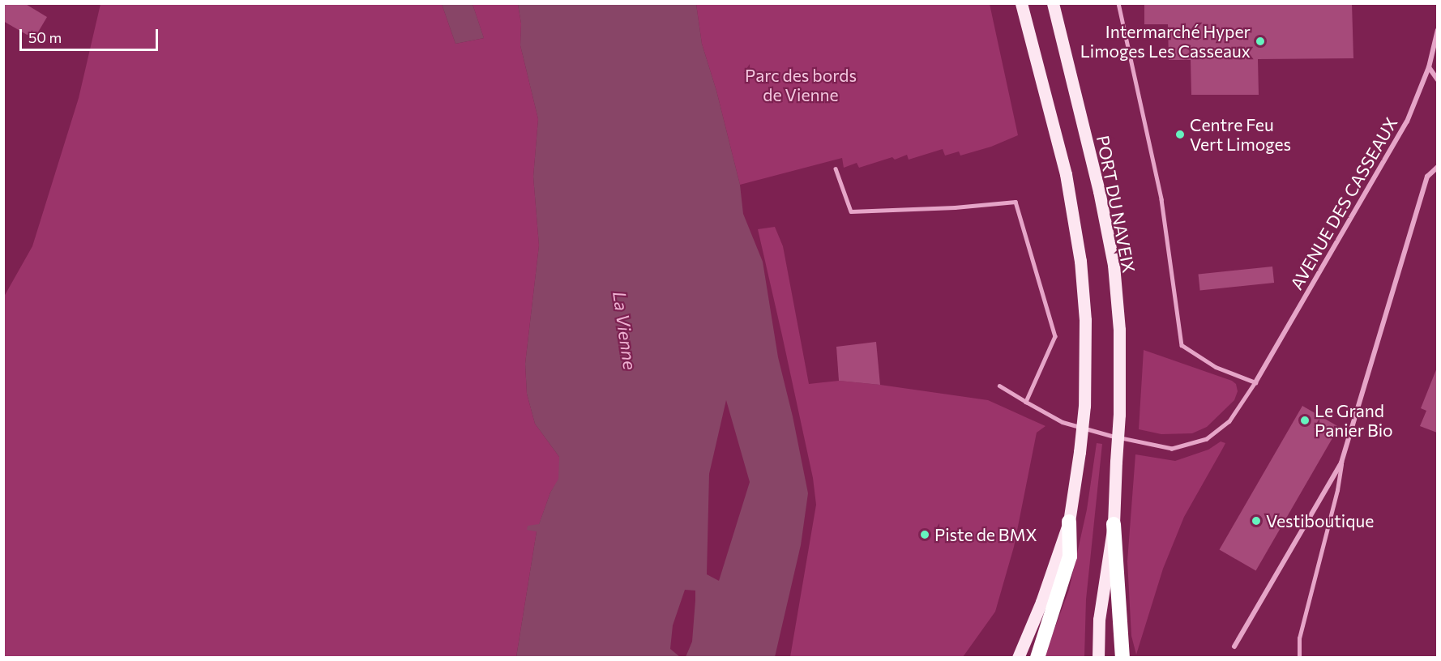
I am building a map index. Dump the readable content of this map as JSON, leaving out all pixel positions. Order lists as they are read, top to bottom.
{
  "streets": {
    "main road": ["PORT DU NAVEIX"],
    "street": ["AVENUE DES CASSEAUX"]
  },
  "water": ["La Vienne"],
  "parks": ["Parc des bords de Vienne"],
  "places": [
    "Intermarché Hyper Limoges Les Casseaux",
    "Centre Feu Vert Limoges",
    "Le Grand Panier Bio",
    "Vestiboutique",
    "Piste de BMX"
  ],
  "scale_bar": "50 m"
}
